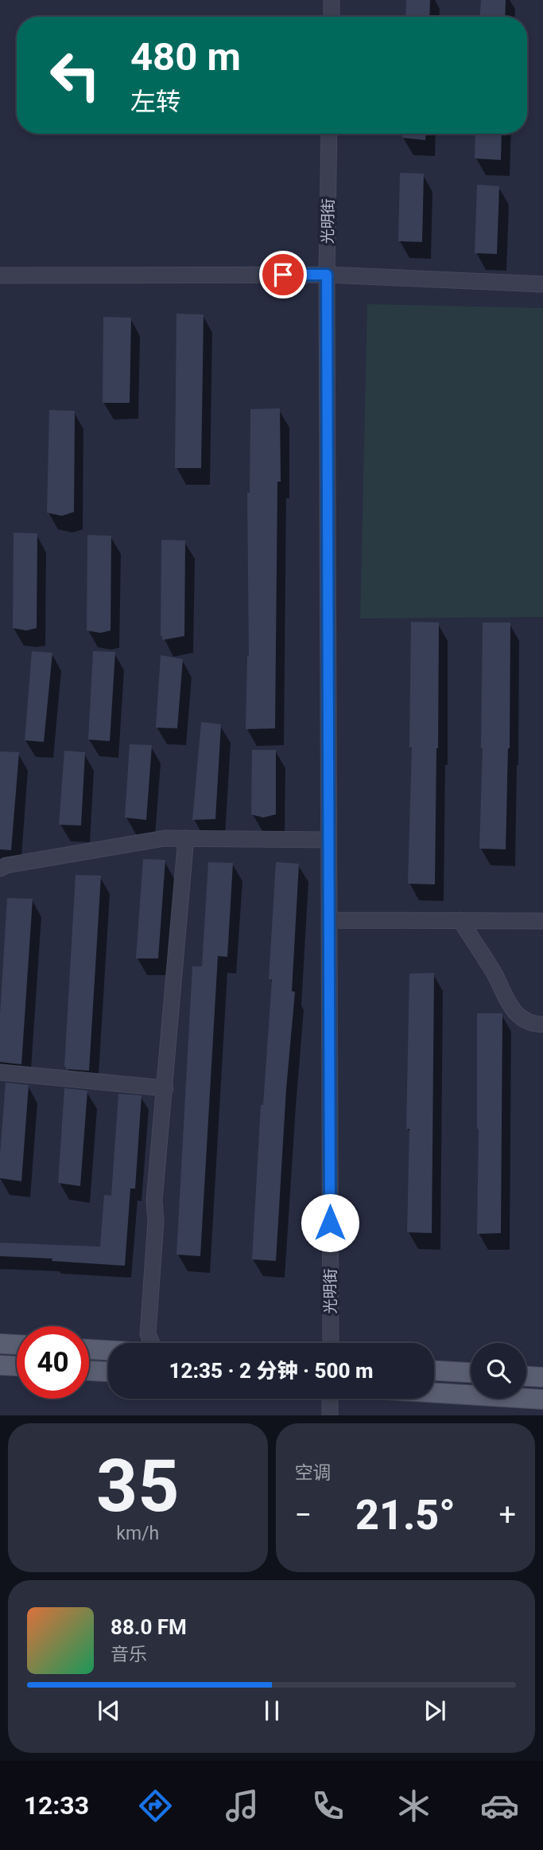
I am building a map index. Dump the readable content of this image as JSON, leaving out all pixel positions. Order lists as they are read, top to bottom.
{
  "streets": {
    "street": ["光明街"]
  },
  "page": {
    "turn": ["480 m", "左转"],
    "limit": "40",
    "trip": "12:35 · 2 分钟 · 500 m",
    "tile": [
      ["35", "km/h"],
      "空调"
    ],
    "heat": ["−", "21.5°", "+"],
    "song": ["88.0 FM", "音乐"],
    "tabs": "12:33"
  }
}
